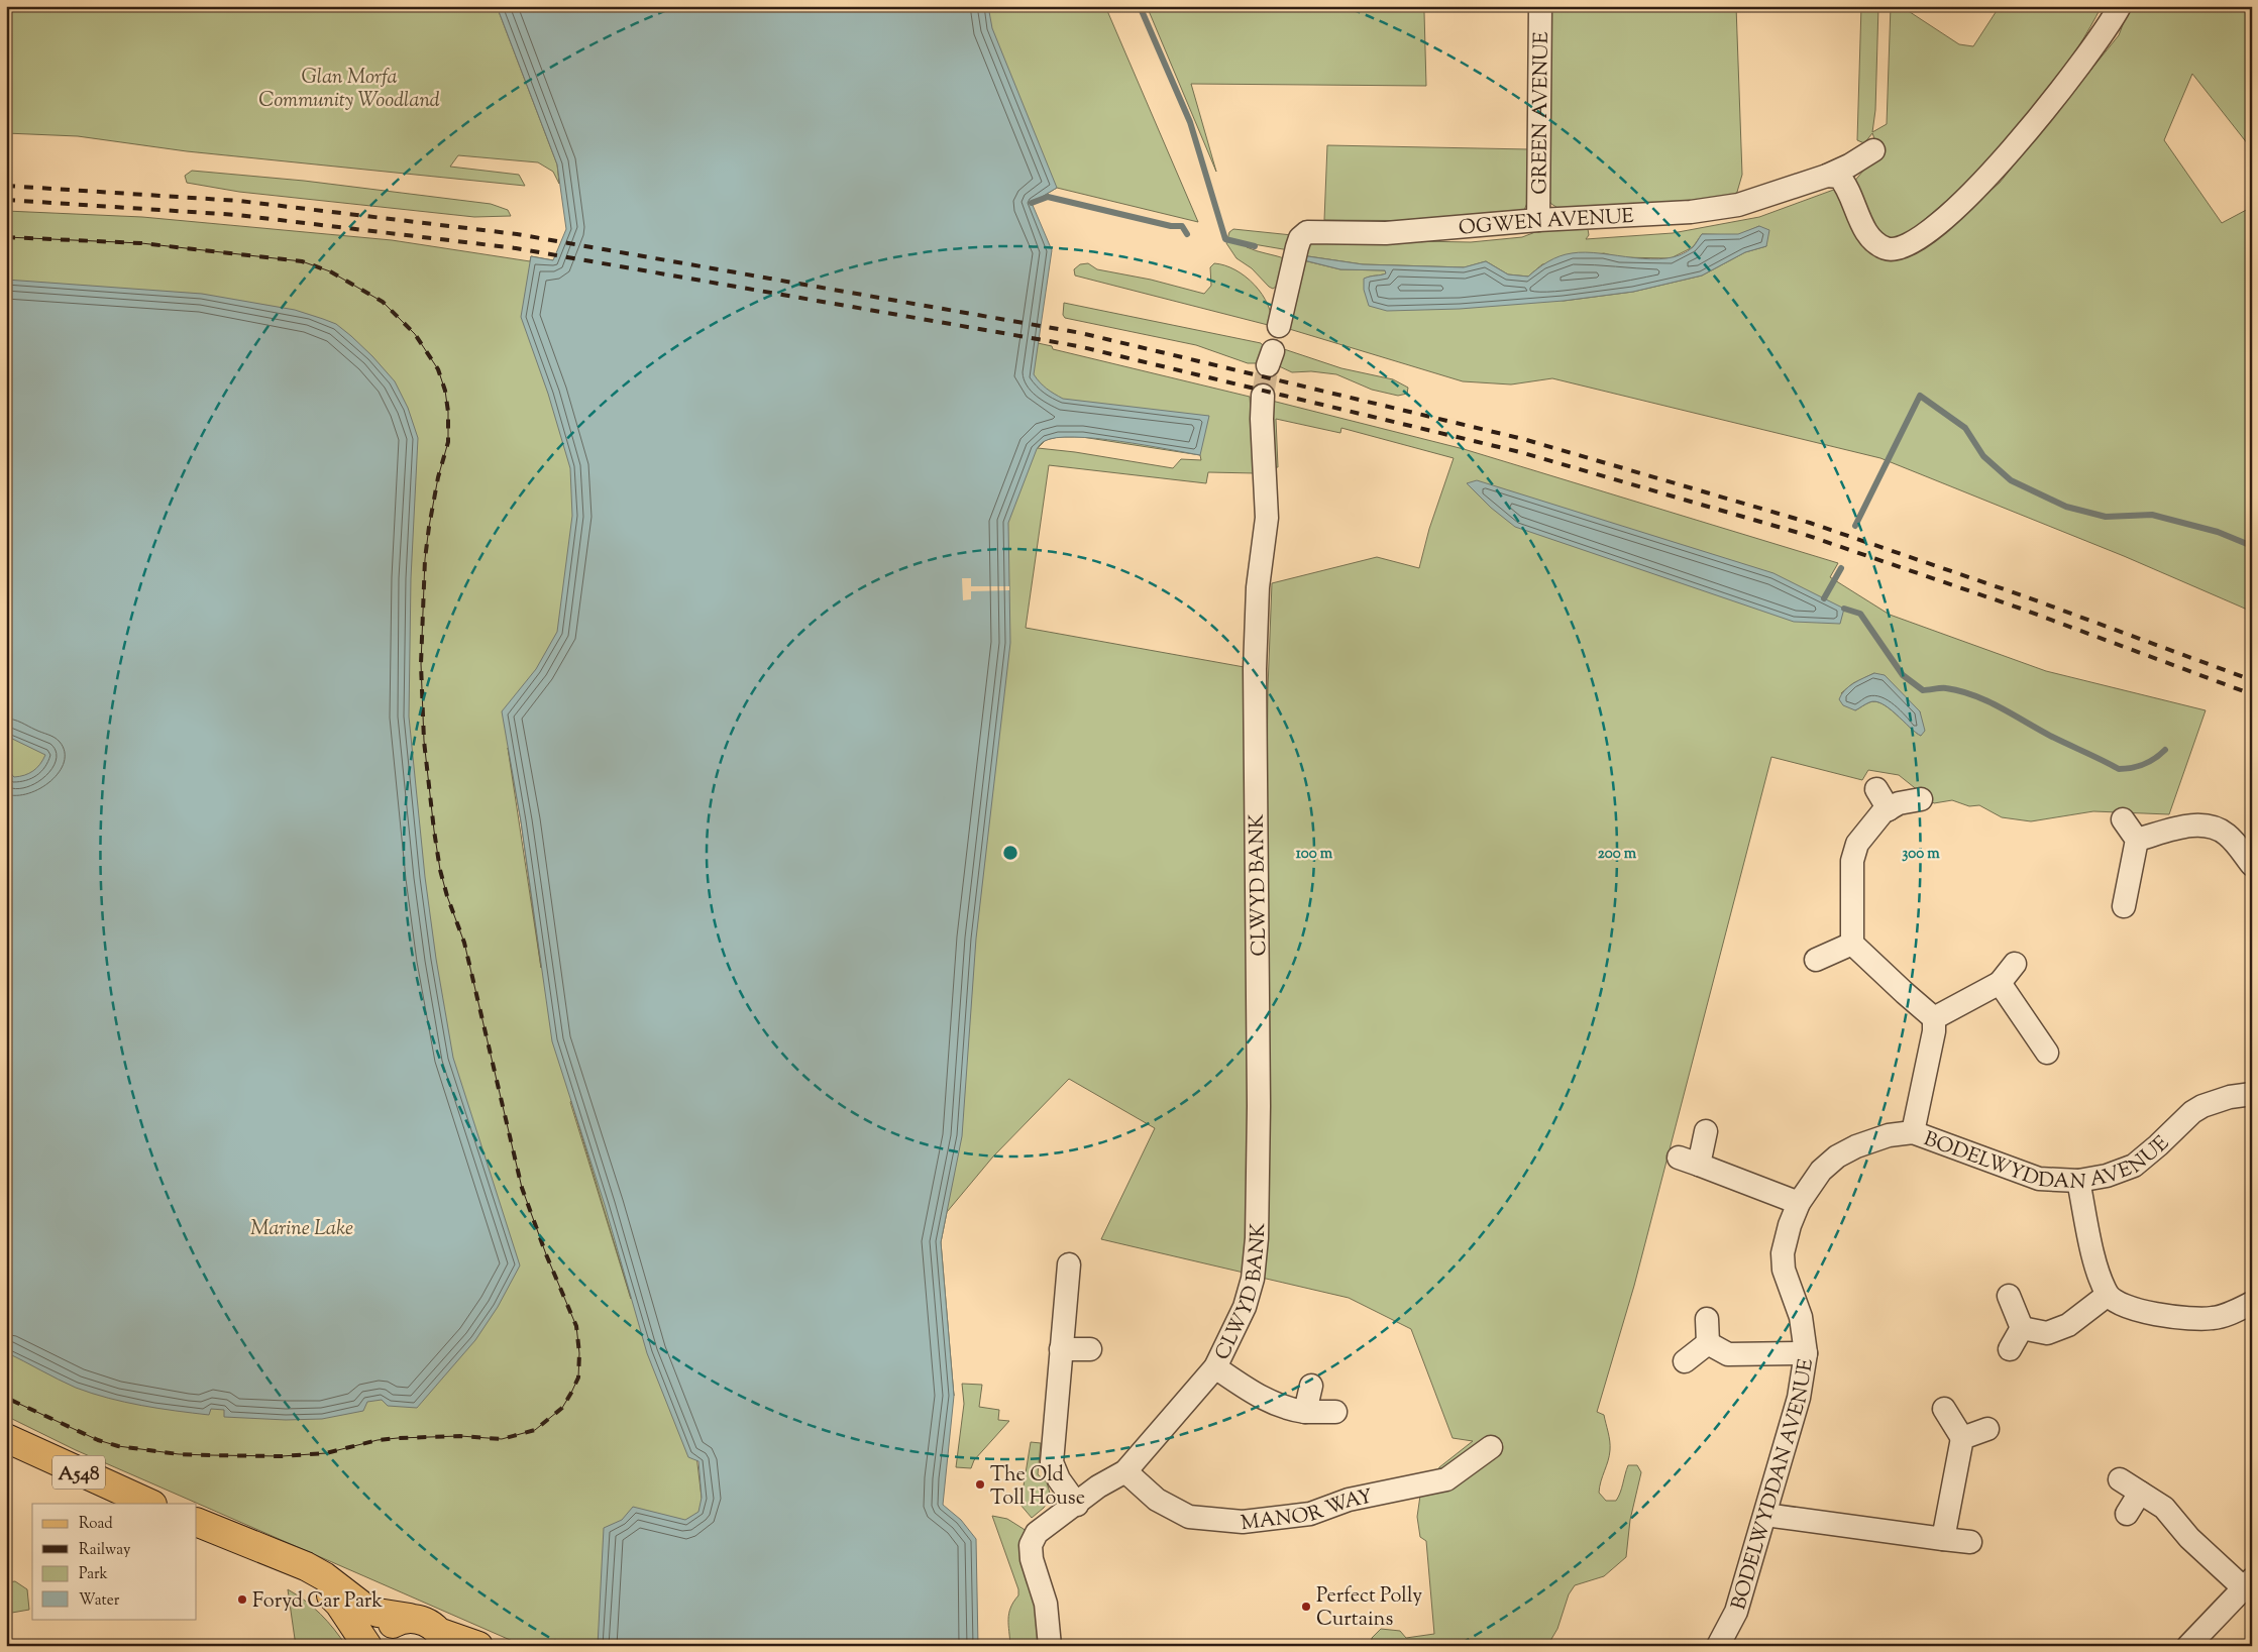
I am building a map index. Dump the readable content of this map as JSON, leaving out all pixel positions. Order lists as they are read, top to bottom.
{
  "streets": {
    "main road": ["A548"],
    "street": [
      "GREEN AVENUE",
      "OGWEN AVENUE",
      "CLWYD BANK",
      "BODELWYDDAN AVENUE",
      "MANOR WAY"
    ]
  },
  "crossings": [
    ["GREEN AVENUE", "OGWEN AVENUE"],
    ["CLWYD BANK", "MANOR WAY"]
  ],
  "parks": ["Glan Morfa Community Woodland", "Marine Lake"],
  "places": ["The Old Toll House", "Foryd Car Park", "Perfect Polly Curtains"],
  "legend": [
    "Road",
    "Railway",
    "Park",
    "Water"
  ],
  "rings": ["100 m", "200 m", "300 m"]
}
